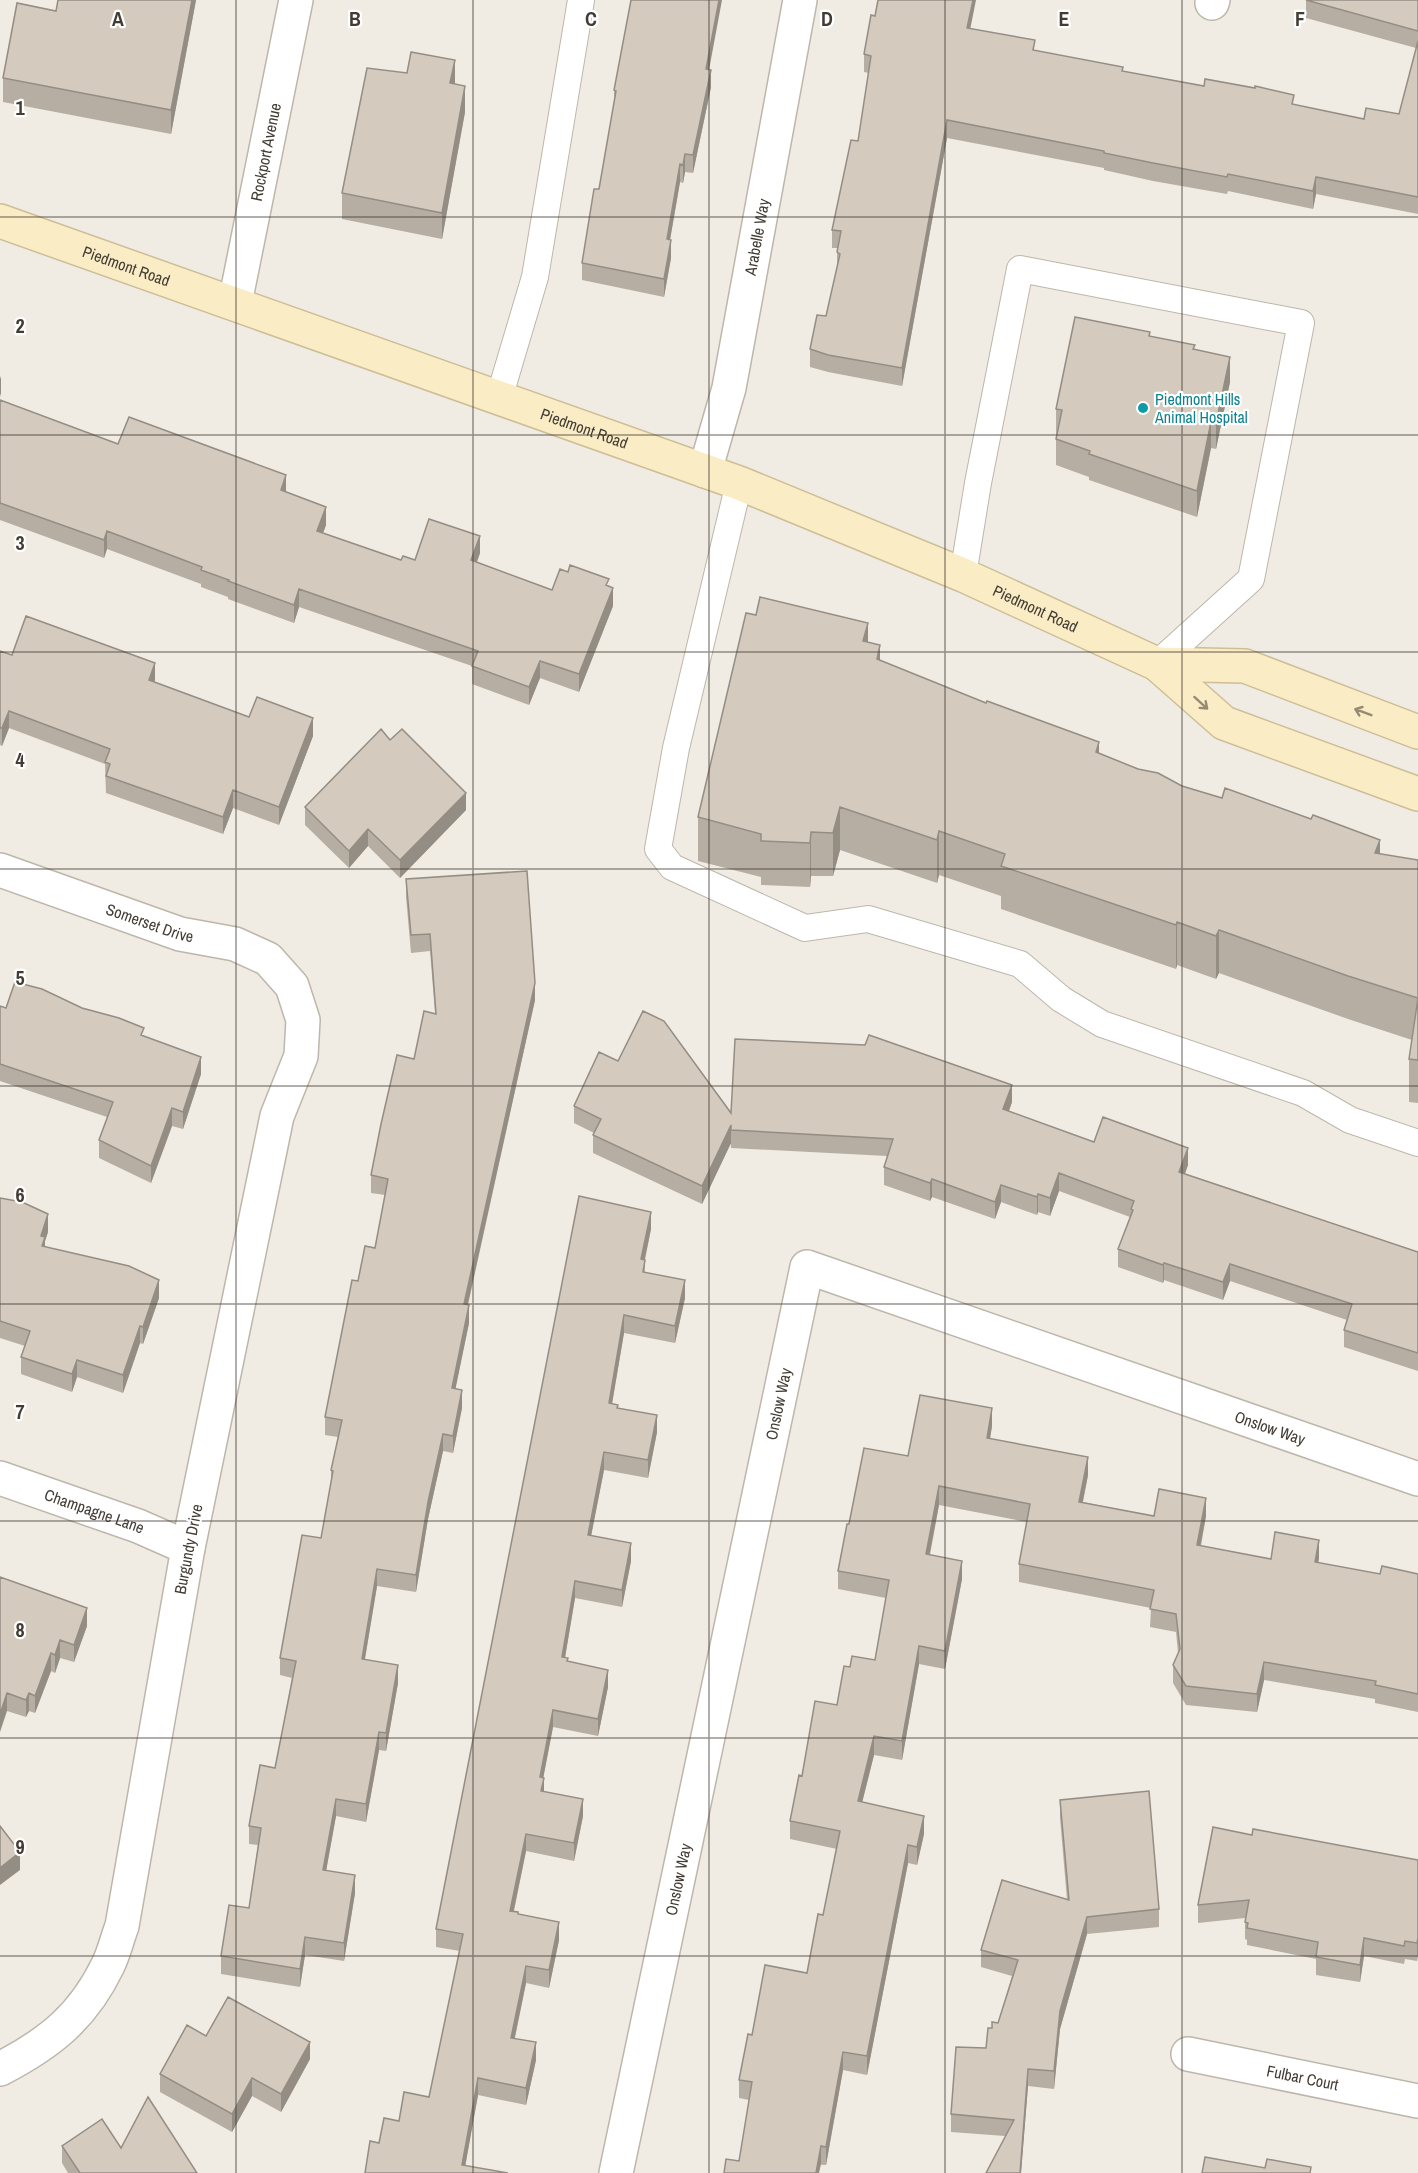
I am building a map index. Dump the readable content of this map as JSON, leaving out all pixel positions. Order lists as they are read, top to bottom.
{
  "streets": {
    "main road": ["Piedmont Road"],
    "street": [
      "Rockport Avenue",
      "Arabelle Way",
      "Somerset Drive",
      "Onslow Way",
      "Champagne Lane",
      "Burgundy Drive",
      "Fulbar Court"
    ]
  },
  "crossings": [
    ["Rockport Avenue", "Piedmont Road"],
    ["Arabelle Way", "Piedmont Road"],
    ["Somerset Drive", "Burgundy Drive"],
    ["Champagne Lane", "Burgundy Drive"]
  ],
  "places": ["Piedmont Hills Animal Hospital"],
  "grid": {
    "columns": [
      "A",
      "B",
      "C",
      "D",
      "E",
      "F"
    ],
    "rows": [
      "1",
      "2",
      "3",
      "4",
      "5",
      "6",
      "7",
      "8",
      "9"
    ]
  }
}
